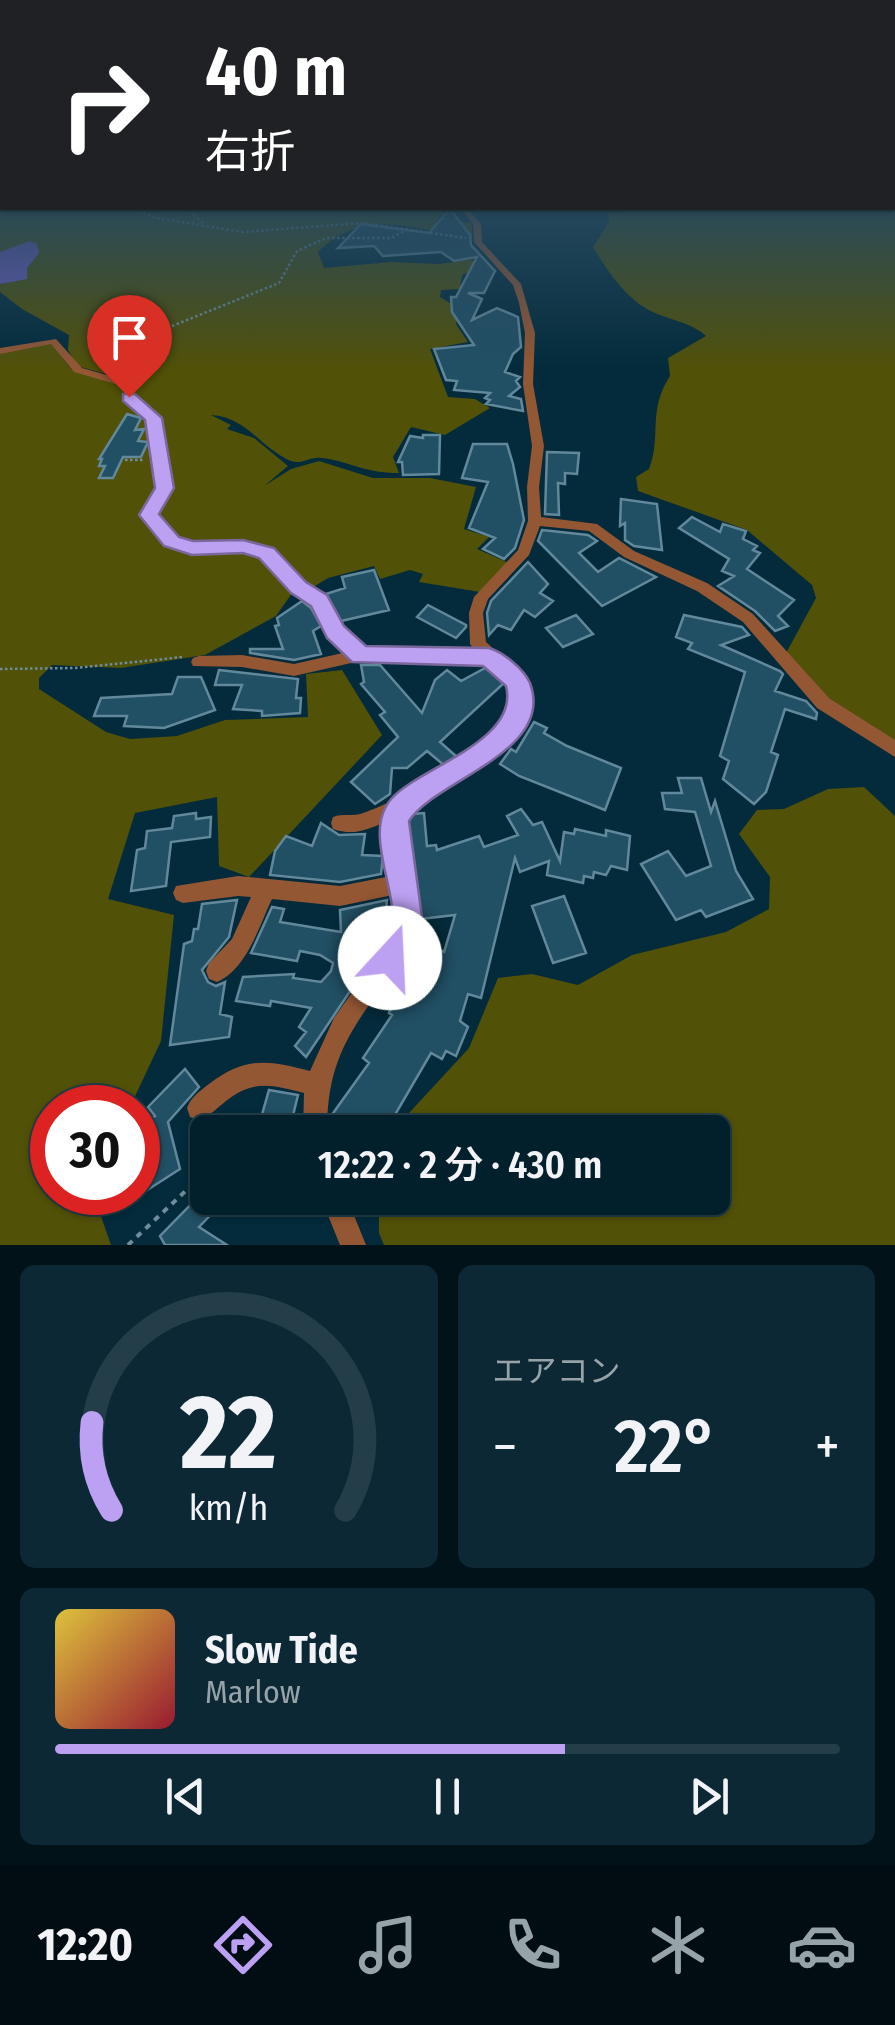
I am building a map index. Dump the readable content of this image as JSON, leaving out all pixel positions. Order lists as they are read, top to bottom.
{
  "page": {
    "turn": ["40 m", "右折"],
    "limit": "30",
    "trip": "12:22 · 2 分 · 430 m",
    "tile": "エアコン",
    "heat": ["−", "22°", "+"],
    "song": ["Slow Tide", "Marlow"],
    "tabs": "12:20",
    "gauge": ["22", "km/h"]
  }
}
